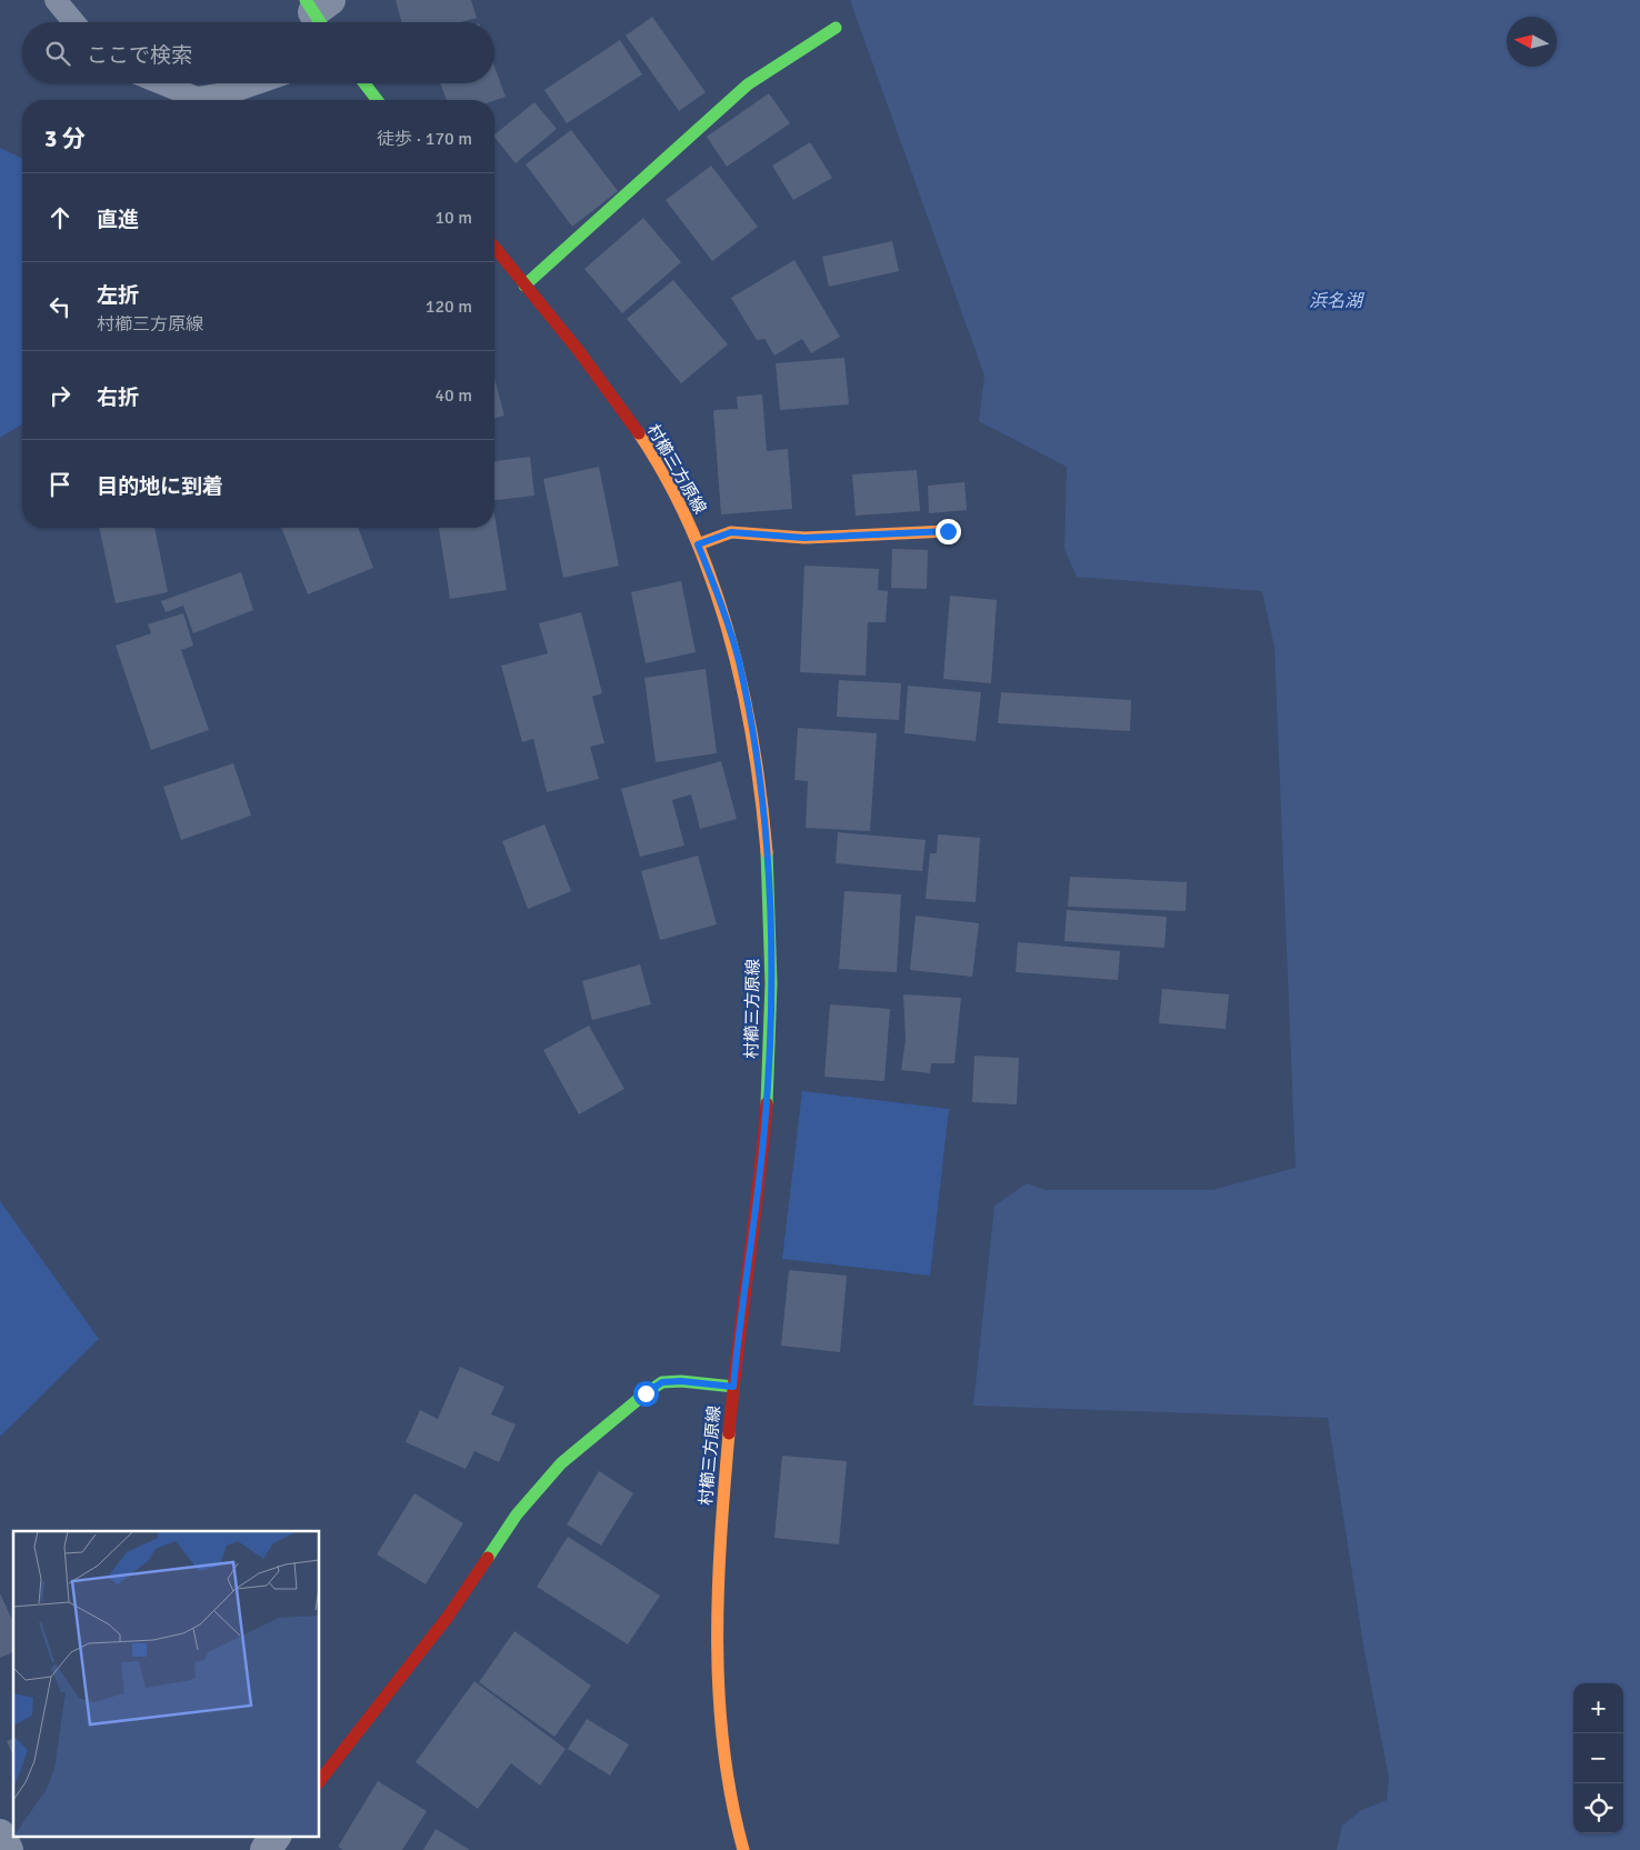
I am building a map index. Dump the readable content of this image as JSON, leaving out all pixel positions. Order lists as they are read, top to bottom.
{
  "streets": {
    "main road": ["村櫛三方原線"]
  },
  "water": ["浜名湖"],
  "north": "left",
  "page": {
    "search": "ここで検索",
    "heading": ["3 分", "徒歩 · 170 m"],
    "list": [
      ["直進", "10 m"],
      ["左折", "村櫛三方原線", "120 m"],
      ["右折", "40 m"],
      "目的地に到着"
    ],
    "map_buttons": ["+", "−"]
  }
}
